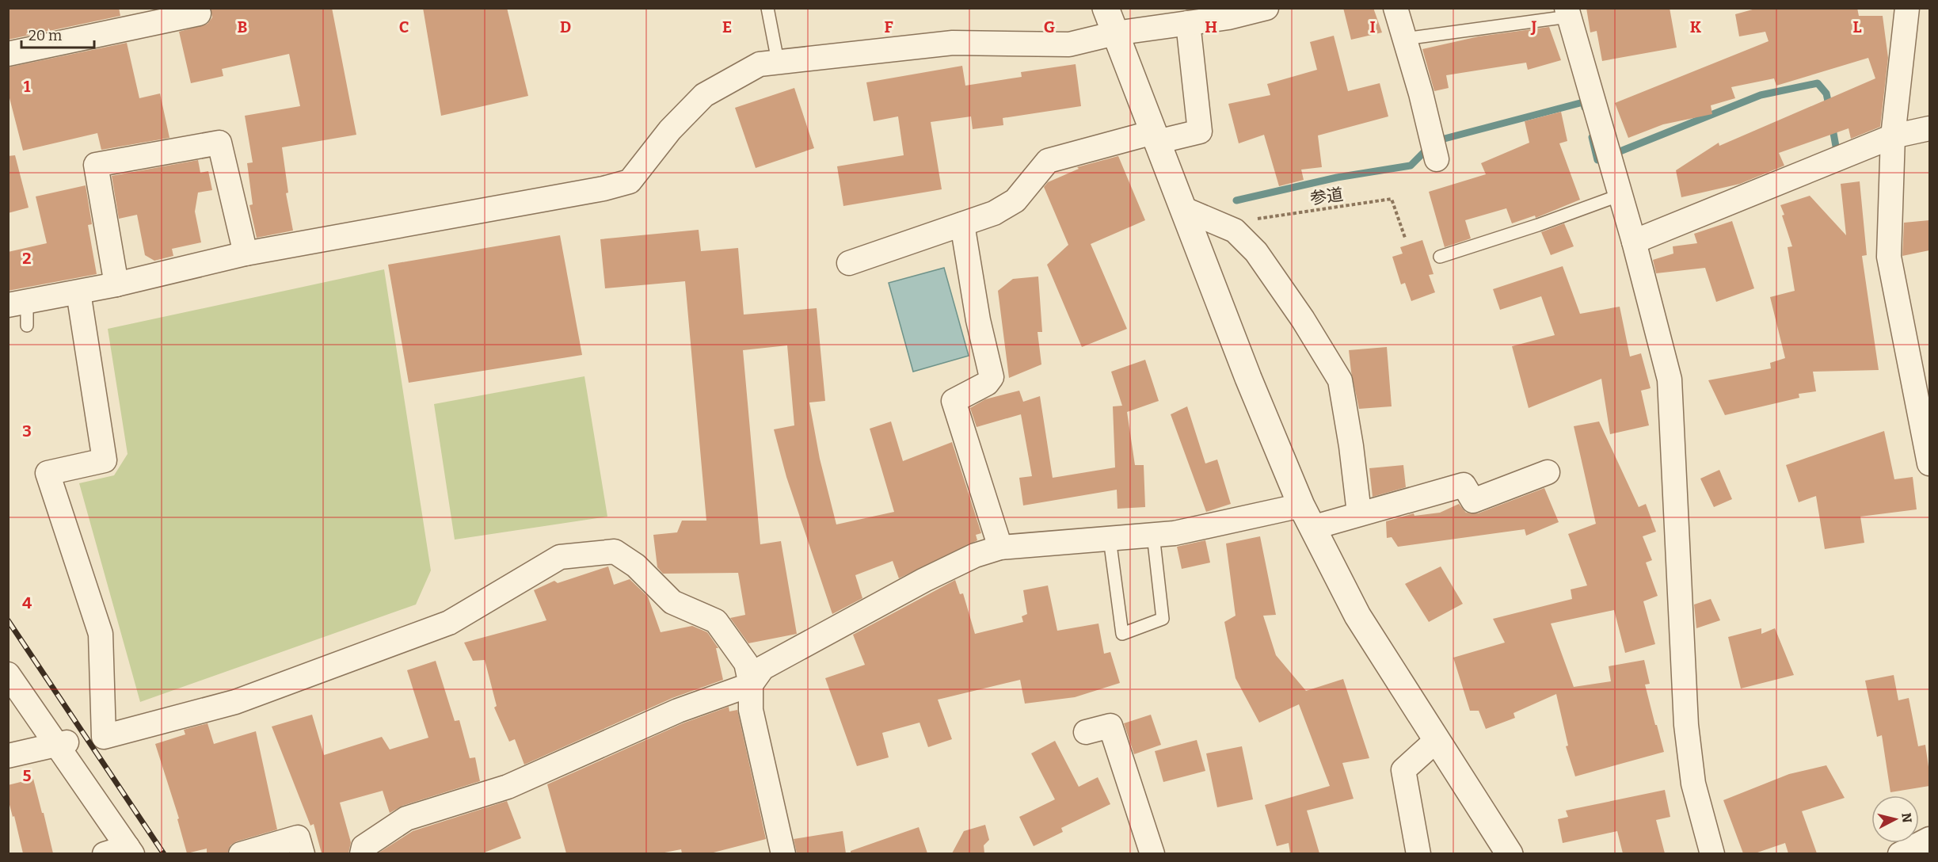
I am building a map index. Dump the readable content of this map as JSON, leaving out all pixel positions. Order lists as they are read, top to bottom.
{
  "streets": {
    "path": ["参道"]
  },
  "scale_bar": "20 m",
  "north": "right",
  "grid": {
    "columns": [
      "B",
      "C",
      "D",
      "E",
      "F",
      "G",
      "H",
      "I",
      "J",
      "K",
      "L"
    ],
    "rows": [
      "1",
      "2",
      "3",
      "4",
      "5"
    ]
  }
}
